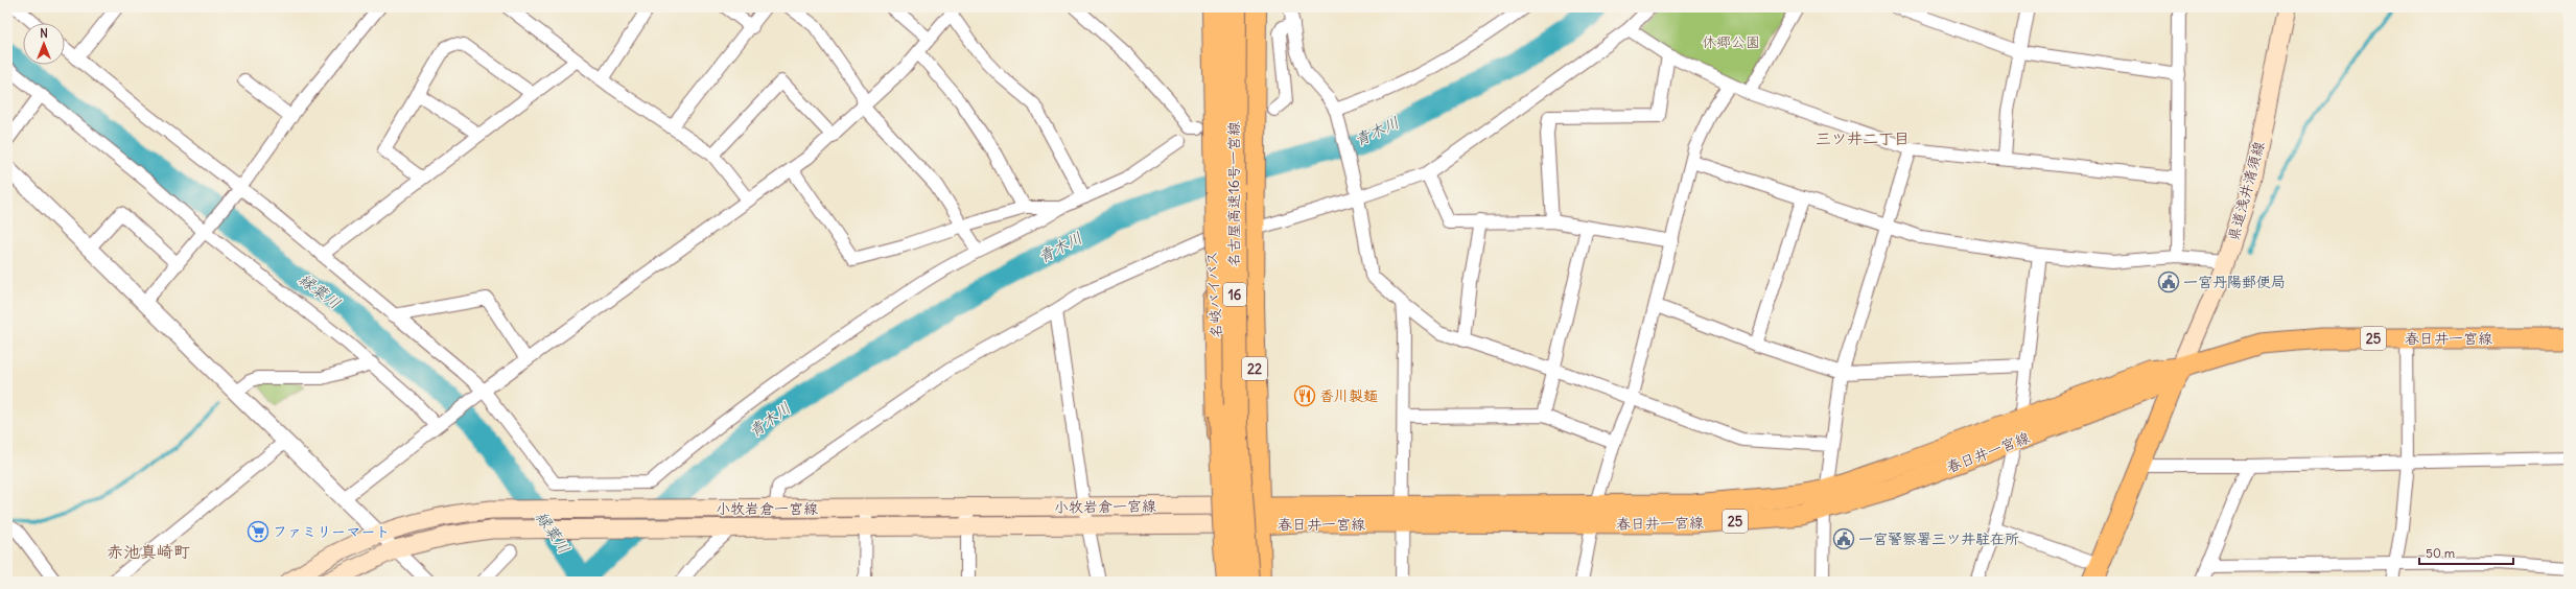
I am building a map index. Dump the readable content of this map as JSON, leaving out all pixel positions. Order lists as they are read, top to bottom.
{
  "streets": {
    "highway": [
      "名古屋高速16号一宮線",
      "名岐バイパス",
      "16",
      "22"
    ],
    "main road": [
      "県道浅井清須線",
      "25",
      "春日井一宮線",
      "小牧岩倉一宮線"
    ]
  },
  "crossings": [
    ["県道浅井清須線", "春日井一宮線"],
    ["名古屋高速16号一宮線", "22"],
    ["名岐バイパス", "小牧岩倉一宮線"],
    ["春日井一宮線", "22"],
    ["春日井一宮線", "小牧岩倉一宮線"],
    ["22", "小牧岩倉一宮線"]
  ],
  "districts": ["三ツ井二丁目", "赤池真崎町"],
  "water": ["青木川", "縁葉川"],
  "parks": ["休郷公園"],
  "places": {
    "public building": ["一宮丹陽郵便局", "一宮警察署三ツ井駐在所"],
    "restaurant": ["香川製麺"],
    "supermarket": ["ファミリーマート"]
  },
  "scale_bar": "50 m",
  "north": "top"
}
